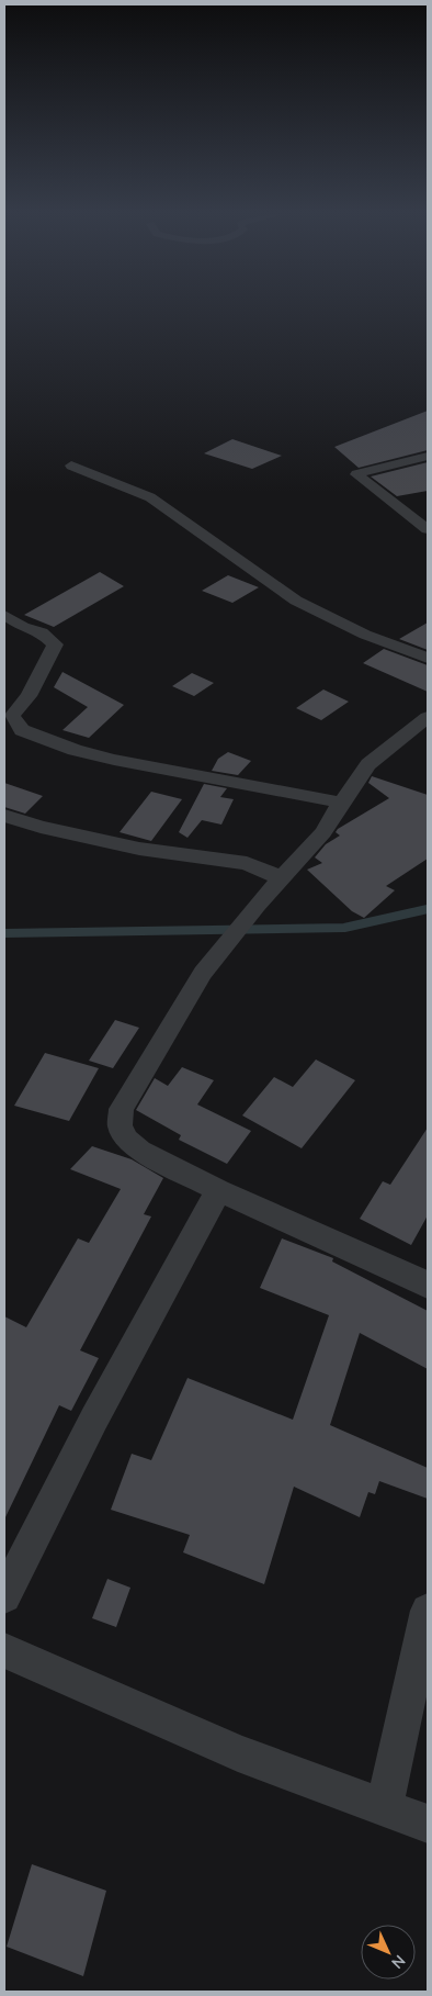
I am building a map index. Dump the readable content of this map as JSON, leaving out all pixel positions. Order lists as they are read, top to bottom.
{
  "north": "bottom right"
}
